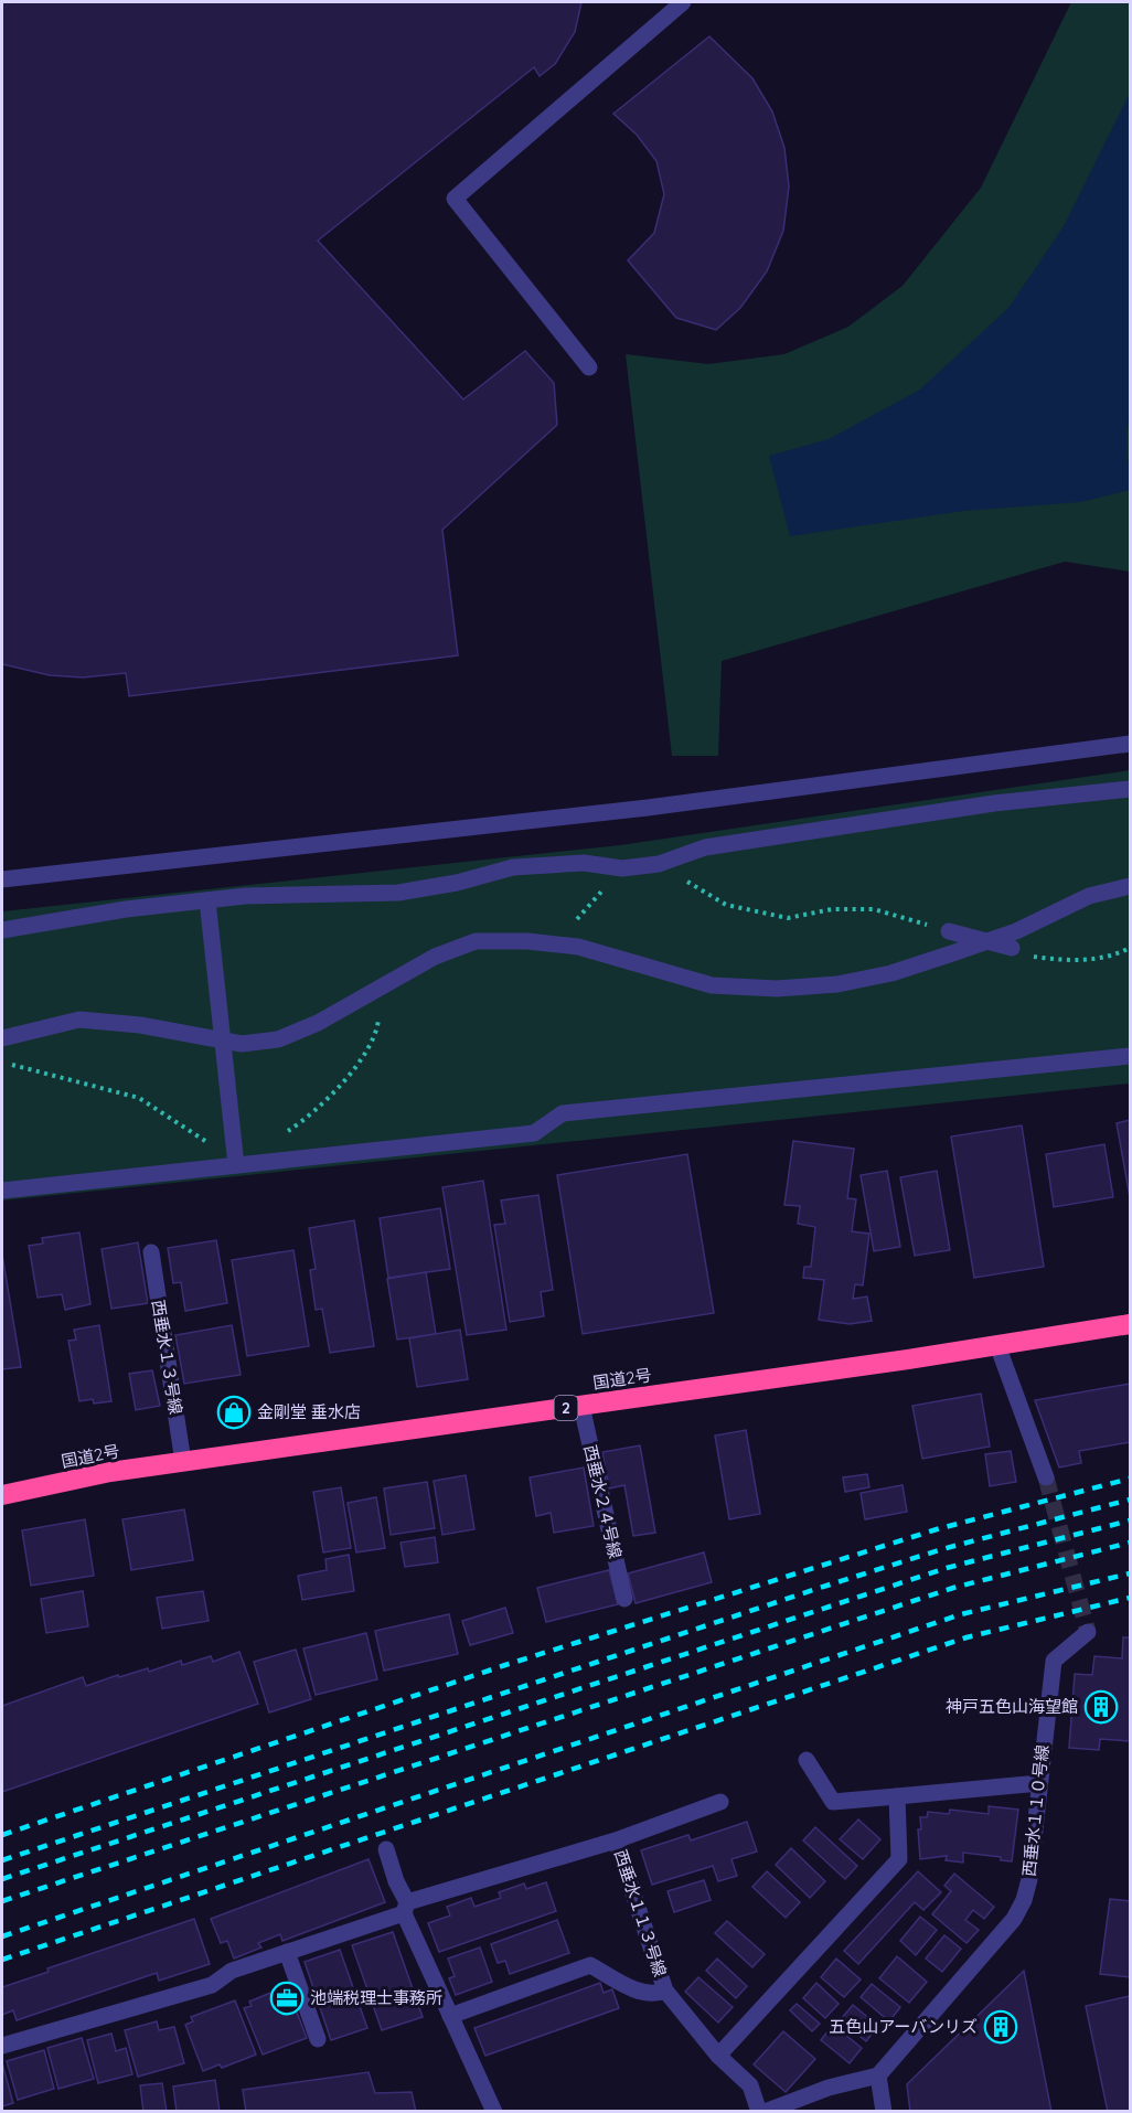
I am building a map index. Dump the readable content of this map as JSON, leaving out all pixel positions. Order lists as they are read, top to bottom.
{
  "streets": {
    "highway": ["国道2号", "2"],
    "street": [
      "西垂水１３号線",
      "西垂水２４号線",
      "西垂水１１０号線",
      "西垂水１１３号線"
    ]
  },
  "crossings": [
    ["西垂水１３号線", "国道2号"],
    ["国道2号", "西垂水２４号線"]
  ],
  "places": {
    "shop": ["金剛堂 垂水店"],
    "building": ["神戸五色山海望館", "五色山アーバンリズ"],
    "office": ["池端税理士事務所"]
  }
}
